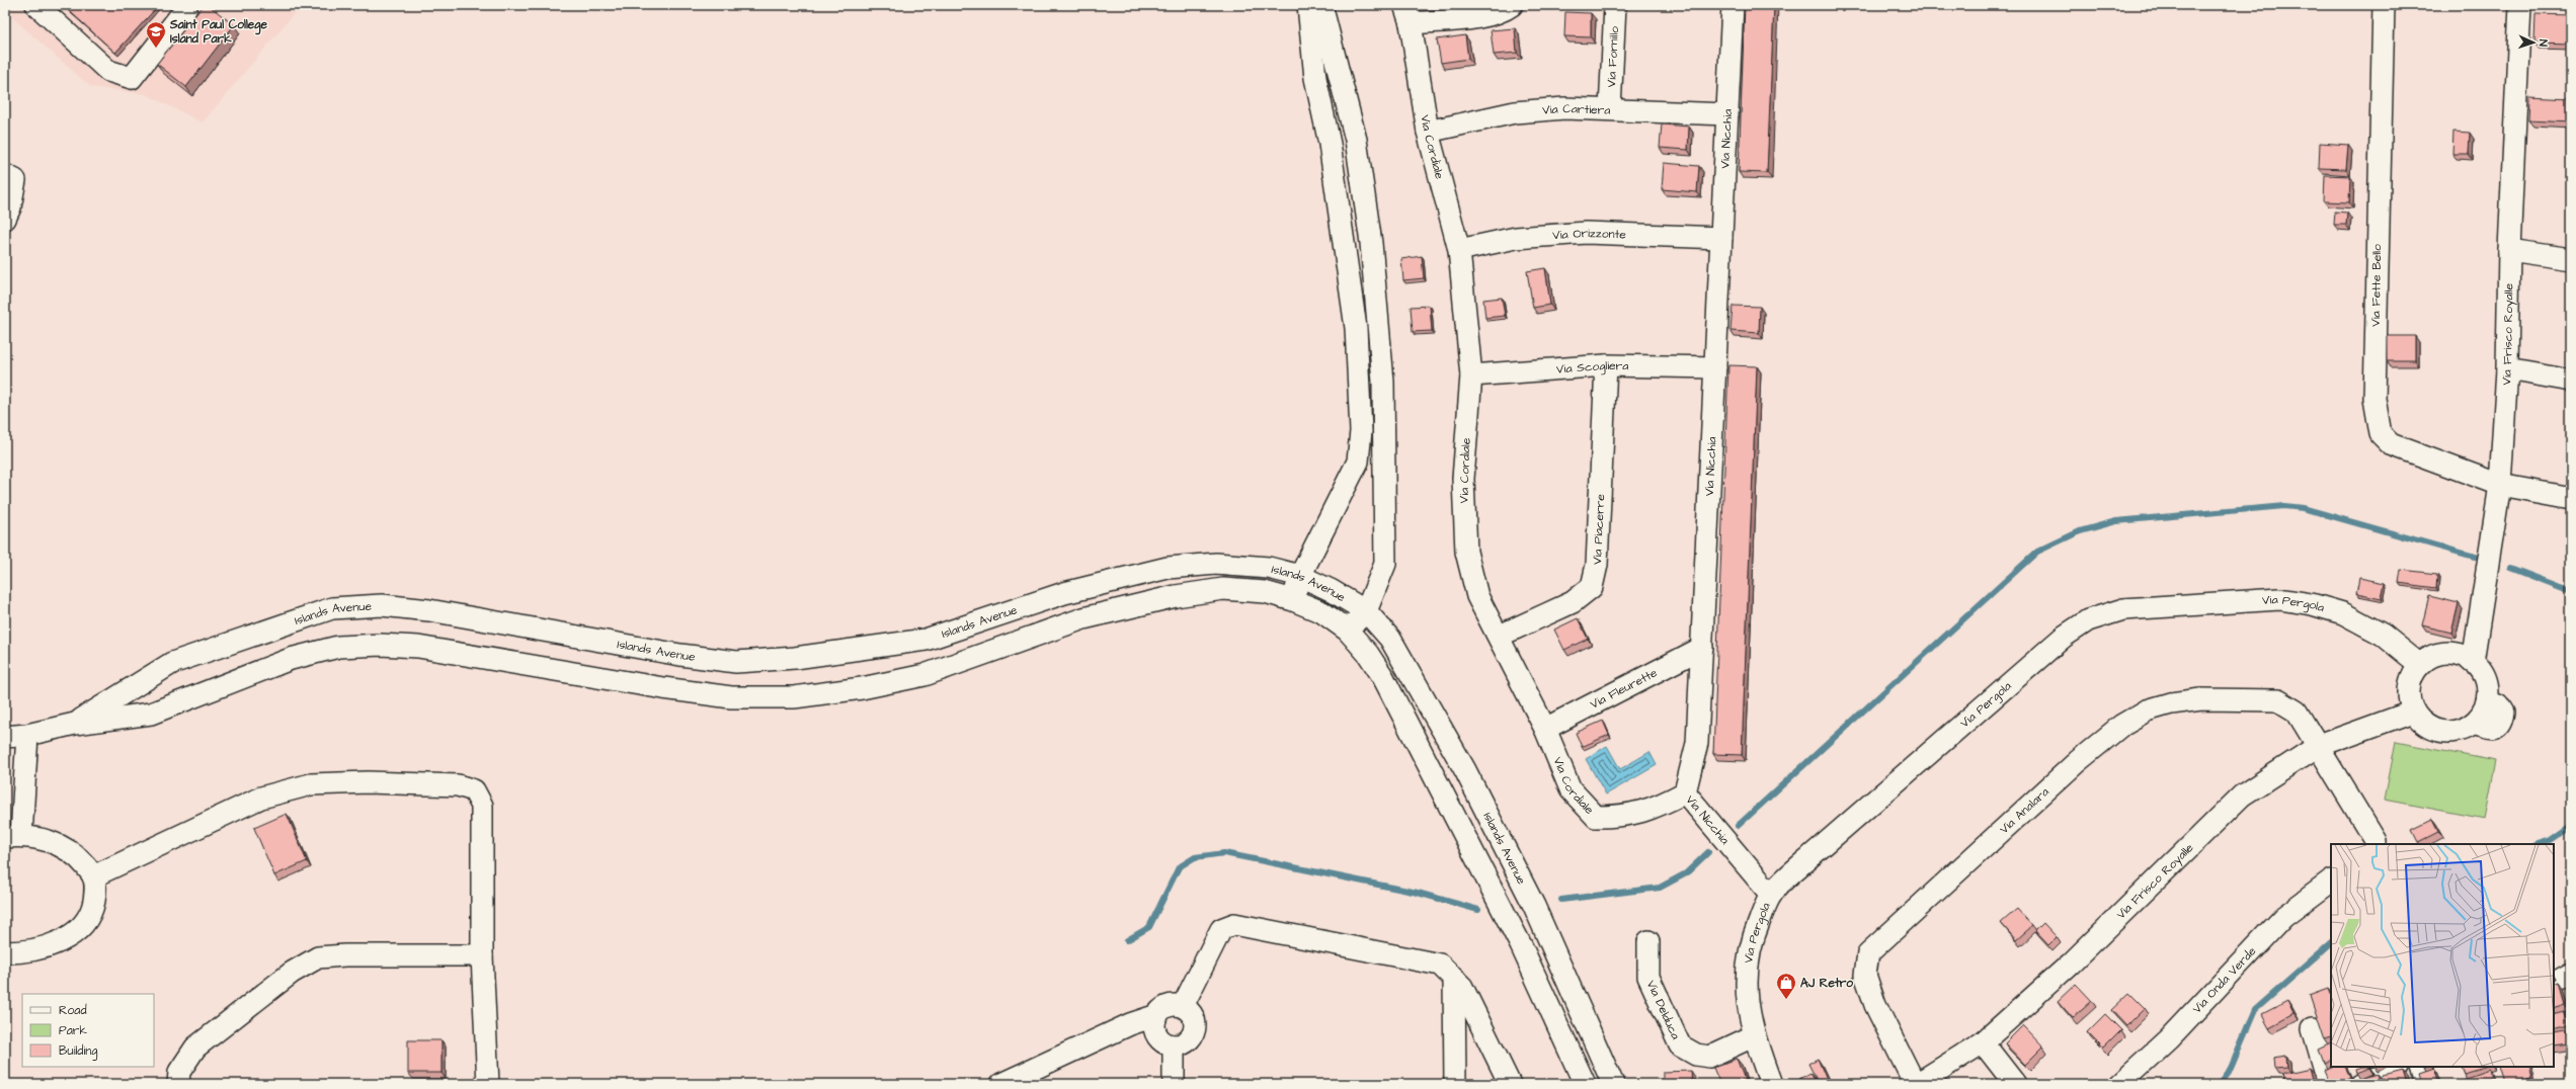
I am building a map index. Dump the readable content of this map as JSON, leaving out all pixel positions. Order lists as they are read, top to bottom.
{
  "streets": {
    "street": [
      "Via Fornillo",
      "Via Cartiera",
      "Via Nicchia",
      "Via Cordiale",
      "Via Orizzonte",
      "Via Fette Bello",
      "Via Frisco Royalle",
      "Via Scogliera",
      "Via Piacerre",
      "Islands Avenue",
      "Via Pergola",
      "Via Fleurette",
      "Via Analara",
      "Via Onda Verde",
      "Via Delduca"
    ]
  },
  "crossings": [
    ["Via Fornillo", "Via Cartiera"],
    ["Via Cartiera", "Via Nicchia"],
    ["Via Cartiera", "Via Cordiale"],
    ["Via Nicchia", "Via Cordiale"],
    ["Via Nicchia", "Via Orizzonte"],
    ["Via Nicchia", "Via Scogliera"],
    ["Via Nicchia", "Via Pergola"],
    ["Via Nicchia", "Via Fleurette"],
    ["Via Cordiale", "Via Orizzonte"],
    ["Via Cordiale", "Via Scogliera"],
    ["Via Cordiale", "Via Piacerre"],
    ["Via Cordiale", "Via Fleurette"],
    ["Via Fette Bello", "Via Frisco Royalle"],
    ["Via Frisco Royalle", "Via Pergola"],
    ["Via Frisco Royalle", "Via Analara"],
    ["Via Scogliera", "Via Piacerre"],
    ["Via Pergola", "Via Delduca"]
  ],
  "places": {
    "school or university": ["Saint Paul College Island Park"],
    "shop": ["AJ Retro"]
  },
  "legend": ["Road", "Park", "Building"],
  "north": "right"
}
